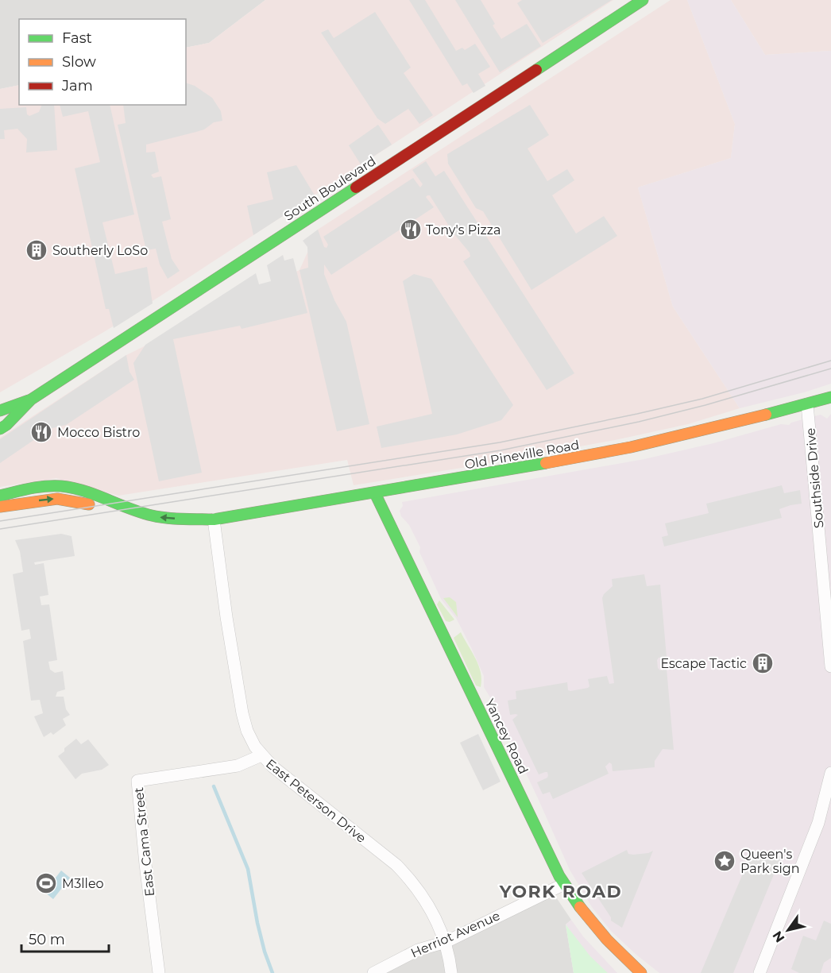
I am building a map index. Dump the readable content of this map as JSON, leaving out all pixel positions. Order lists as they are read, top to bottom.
{
  "streets": {
    "street": [
      "South Boulevard",
      "Old Pineville Road",
      "Southside Drive",
      "Yancey Road",
      "East Peterson Drive",
      "East Cama Street",
      "Herriot Avenue"
    ]
  },
  "crossings": [
    ["Old Pineville Road", "Southside Drive"],
    ["Old Pineville Road", "Yancey Road"],
    ["Old Pineville Road", "East Peterson Drive"],
    ["Yancey Road", "Herriot Avenue"],
    ["East Peterson Drive", "East Cama Street"],
    ["East Peterson Drive", "Herriot Avenue"]
  ],
  "districts": ["YORK ROAD"],
  "places": {
    "restaurant": ["Tony's Pizza", "Mocco Bistro"],
    "building": ["Southerly LoSo", "Escape Tactic"],
    "place": ["Queen's Park sign"],
    "sports": ["M3lleo"]
  },
  "legend": ["Fast", "Slow", "Jam"],
  "scale_bar": "50 m",
  "north": "bottom left"
}
